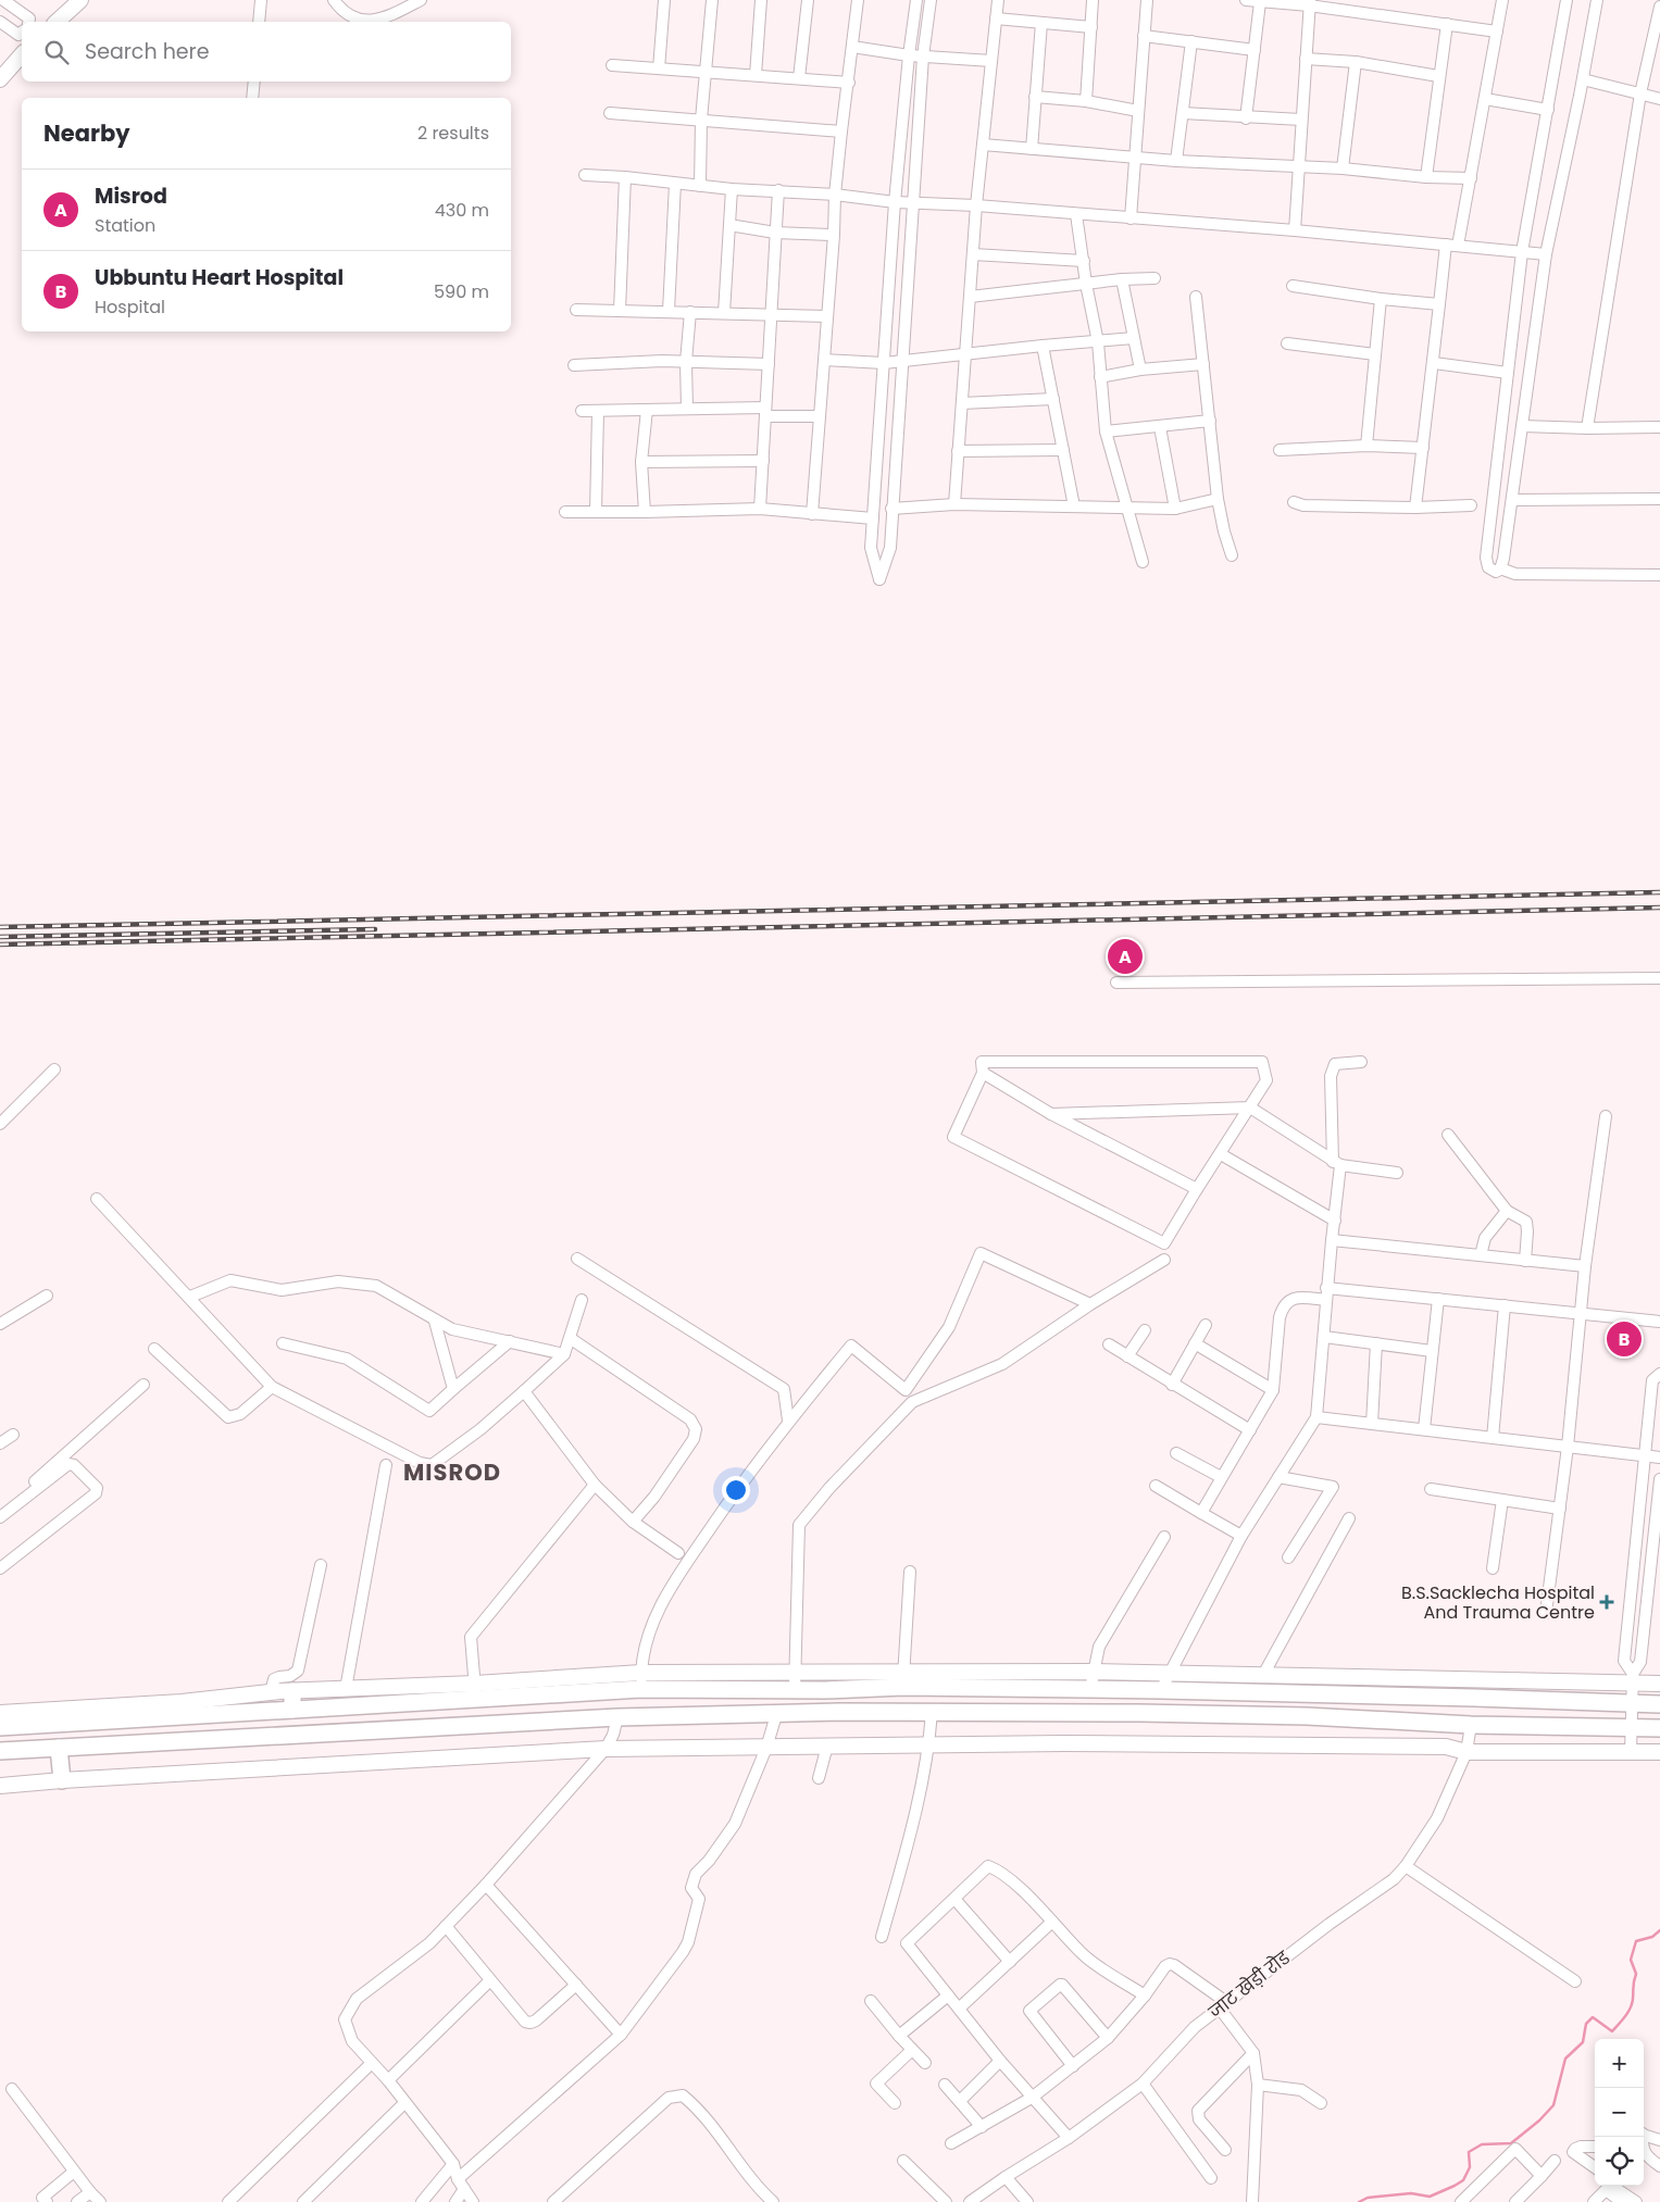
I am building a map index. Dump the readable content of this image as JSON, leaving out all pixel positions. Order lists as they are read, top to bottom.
{
  "streets": {
    "street": ["जाट खेड़ी रोड"]
  },
  "districts": ["MISROD"],
  "places": {
    "health": ["B.S.Sacklecha Hospital And Trauma Centre"]
  },
  "page": {
    "search": "Search here",
    "heading": ["Nearby", "2 results"],
    "list": [
      {
        "mark": "A",
        "name": "Misrod",
        "note": "Station",
        "value": "430 m"
      },
      {
        "mark": "B",
        "name": "Ubbuntu Heart Hospital",
        "note": "Hospital",
        "value": "590 m"
      }
    ],
    "pins": ["A", "B"],
    "map_buttons": ["+", "−"]
  }
}
